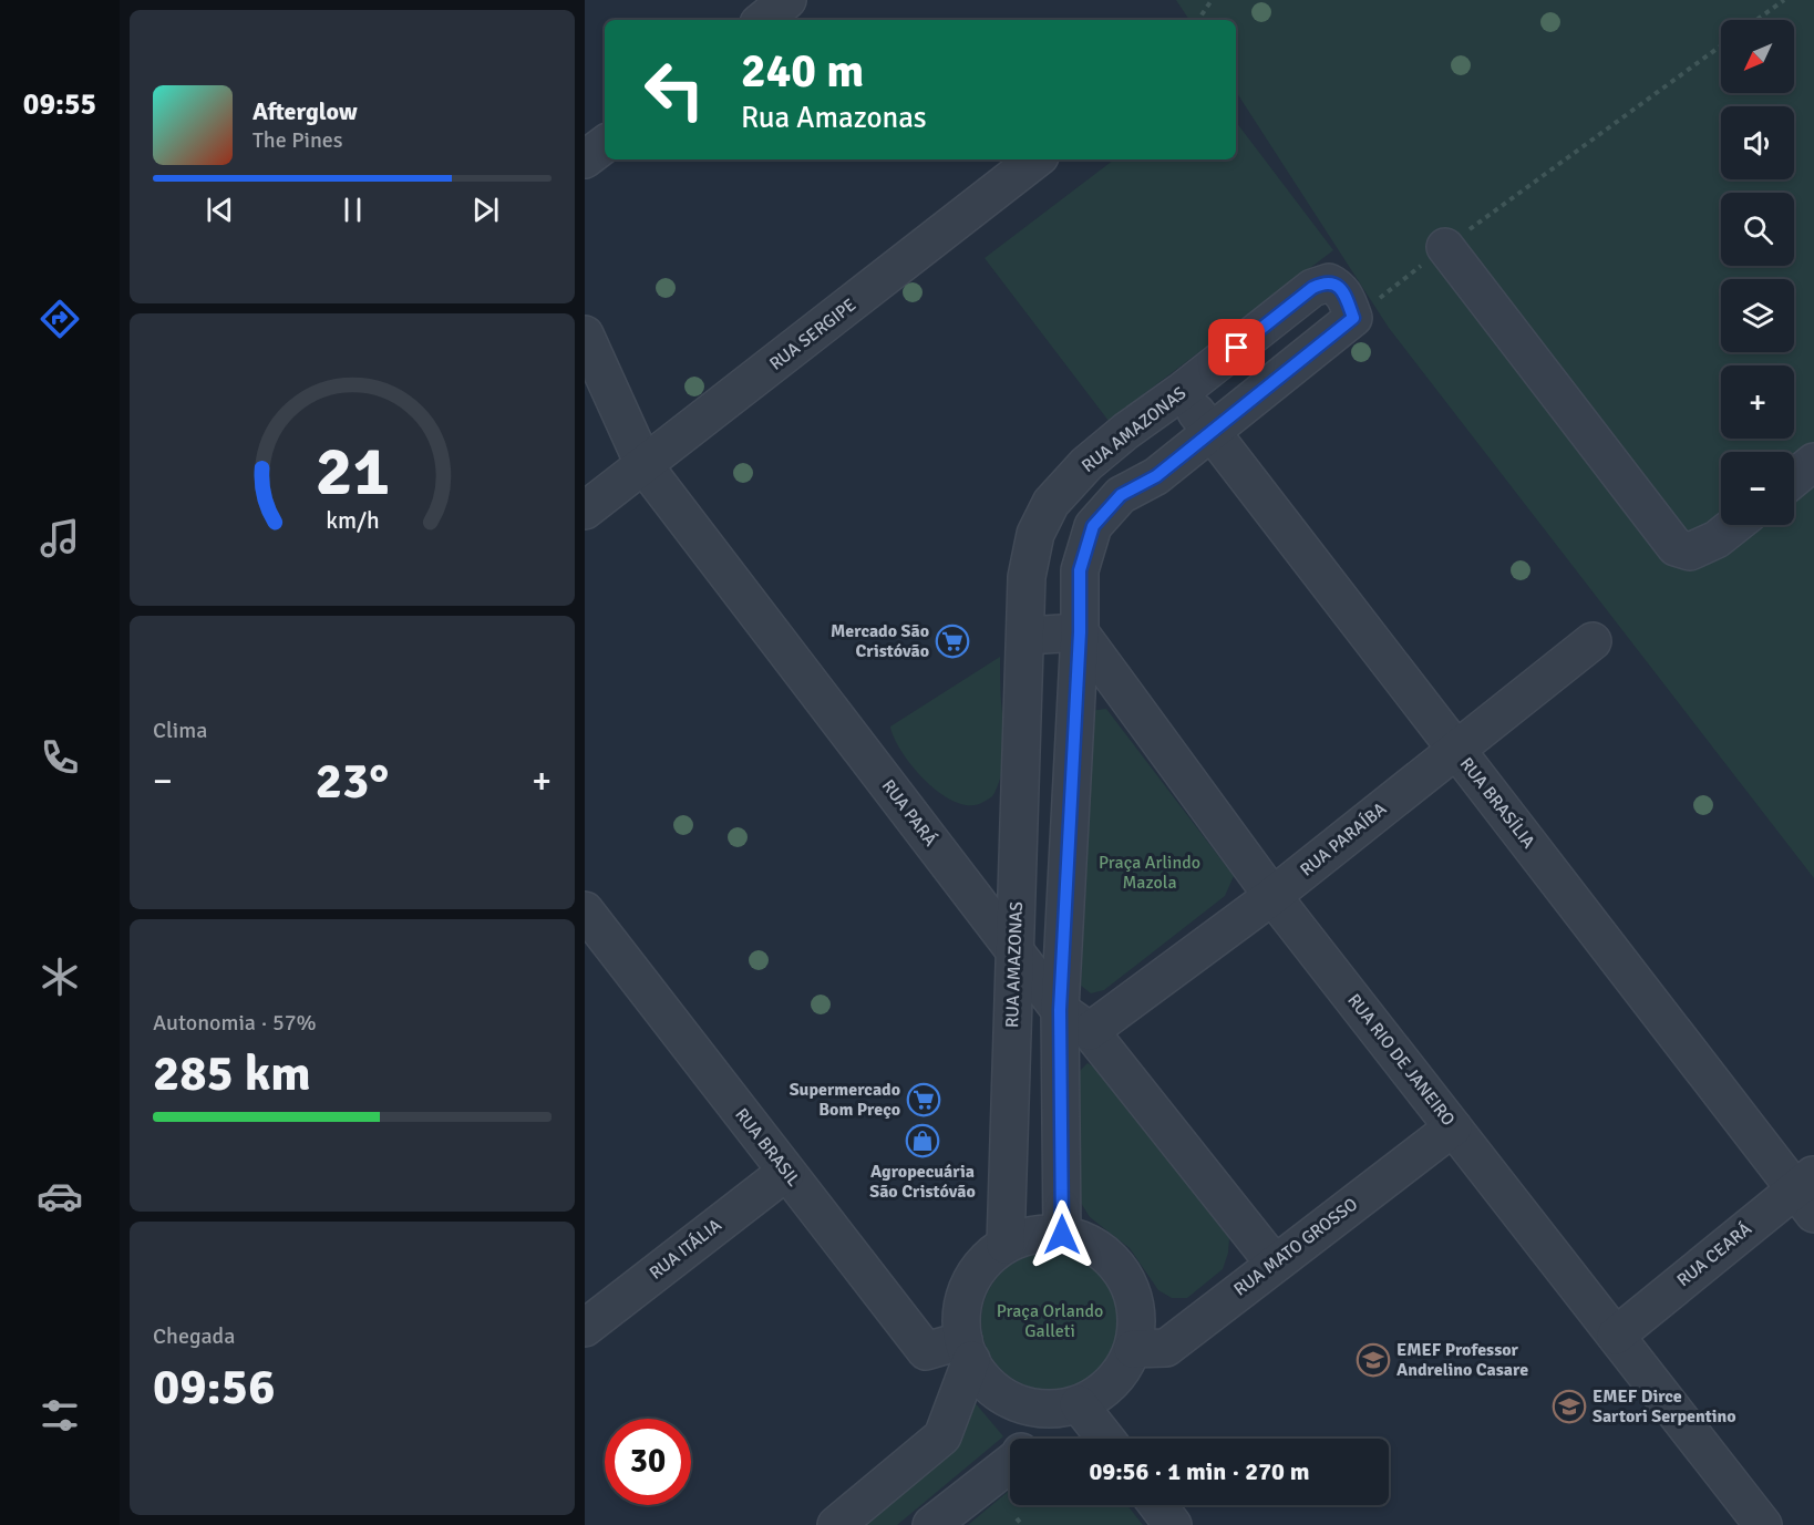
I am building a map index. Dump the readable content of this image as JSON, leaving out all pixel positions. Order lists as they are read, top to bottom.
{
  "streets": {
    "street": [
      "RUA SERGIPE",
      "RUA AMAZONAS",
      "RUA BRASÍLIA",
      "RUA PARÁ",
      "RUA PARAÍBA",
      "RUA RIO DE JANEIRO",
      "RUA BRASIL",
      "RUA MATO GROSSO",
      "RUA ITÁLIA",
      "RUA CEARÁ"
    ]
  },
  "crossings": [
    ["RUA SERGIPE", "RUA PARÁ"],
    ["RUA AMAZONAS", "RUA BRASÍLIA"],
    ["RUA AMAZONAS", "RUA PARÁ"],
    ["RUA AMAZONAS", "RUA BRASIL"],
    ["RUA AMAZONAS", "RUA MATO GROSSO"],
    ["RUA BRASÍLIA", "RUA PARAÍBA"],
    ["RUA BRASÍLIA", "RUA CEARÁ"],
    ["RUA PARÁ", "RUA PARAÍBA"],
    ["RUA PARÁ", "RUA MATO GROSSO"],
    ["RUA PARAÍBA", "RUA RIO DE JANEIRO"],
    ["RUA RIO DE JANEIRO", "RUA MATO GROSSO"],
    ["RUA RIO DE JANEIRO", "RUA CEARÁ"],
    ["RUA BRASIL", "RUA MATO GROSSO"],
    ["RUA BRASIL", "RUA ITÁLIA"]
  ],
  "parks": ["Praça Arlindo Mazola", "Praça Orlando Galleti"],
  "places": {
    "supermarket": ["Mercado São Cristóvão", "Supermercado Bom Preço"],
    "shop": ["Agropecuária São Cristóvão"],
    "school or university": ["EMEF Professor Andrelino Casare", "EMEF Dirce Sartori Serpentino"]
  },
  "north": "bottom left",
  "page": {
    "tabs": "09:55",
    "map_buttons": ["+", "−"],
    "turn": ["240 m", "Rua Amazonas"],
    "song": ["Afterglow", "The Pines"],
    "tile": [
      "Clima",
      ["Autonomia · 57%", "285 km"],
      ["Chegada", "09:56"]
    ],
    "heat": ["−", "23°", "+"],
    "limit": "30",
    "trip": "09:56 · 1 min · 270 m",
    "gauge": ["21", "km/h"]
  }
}
